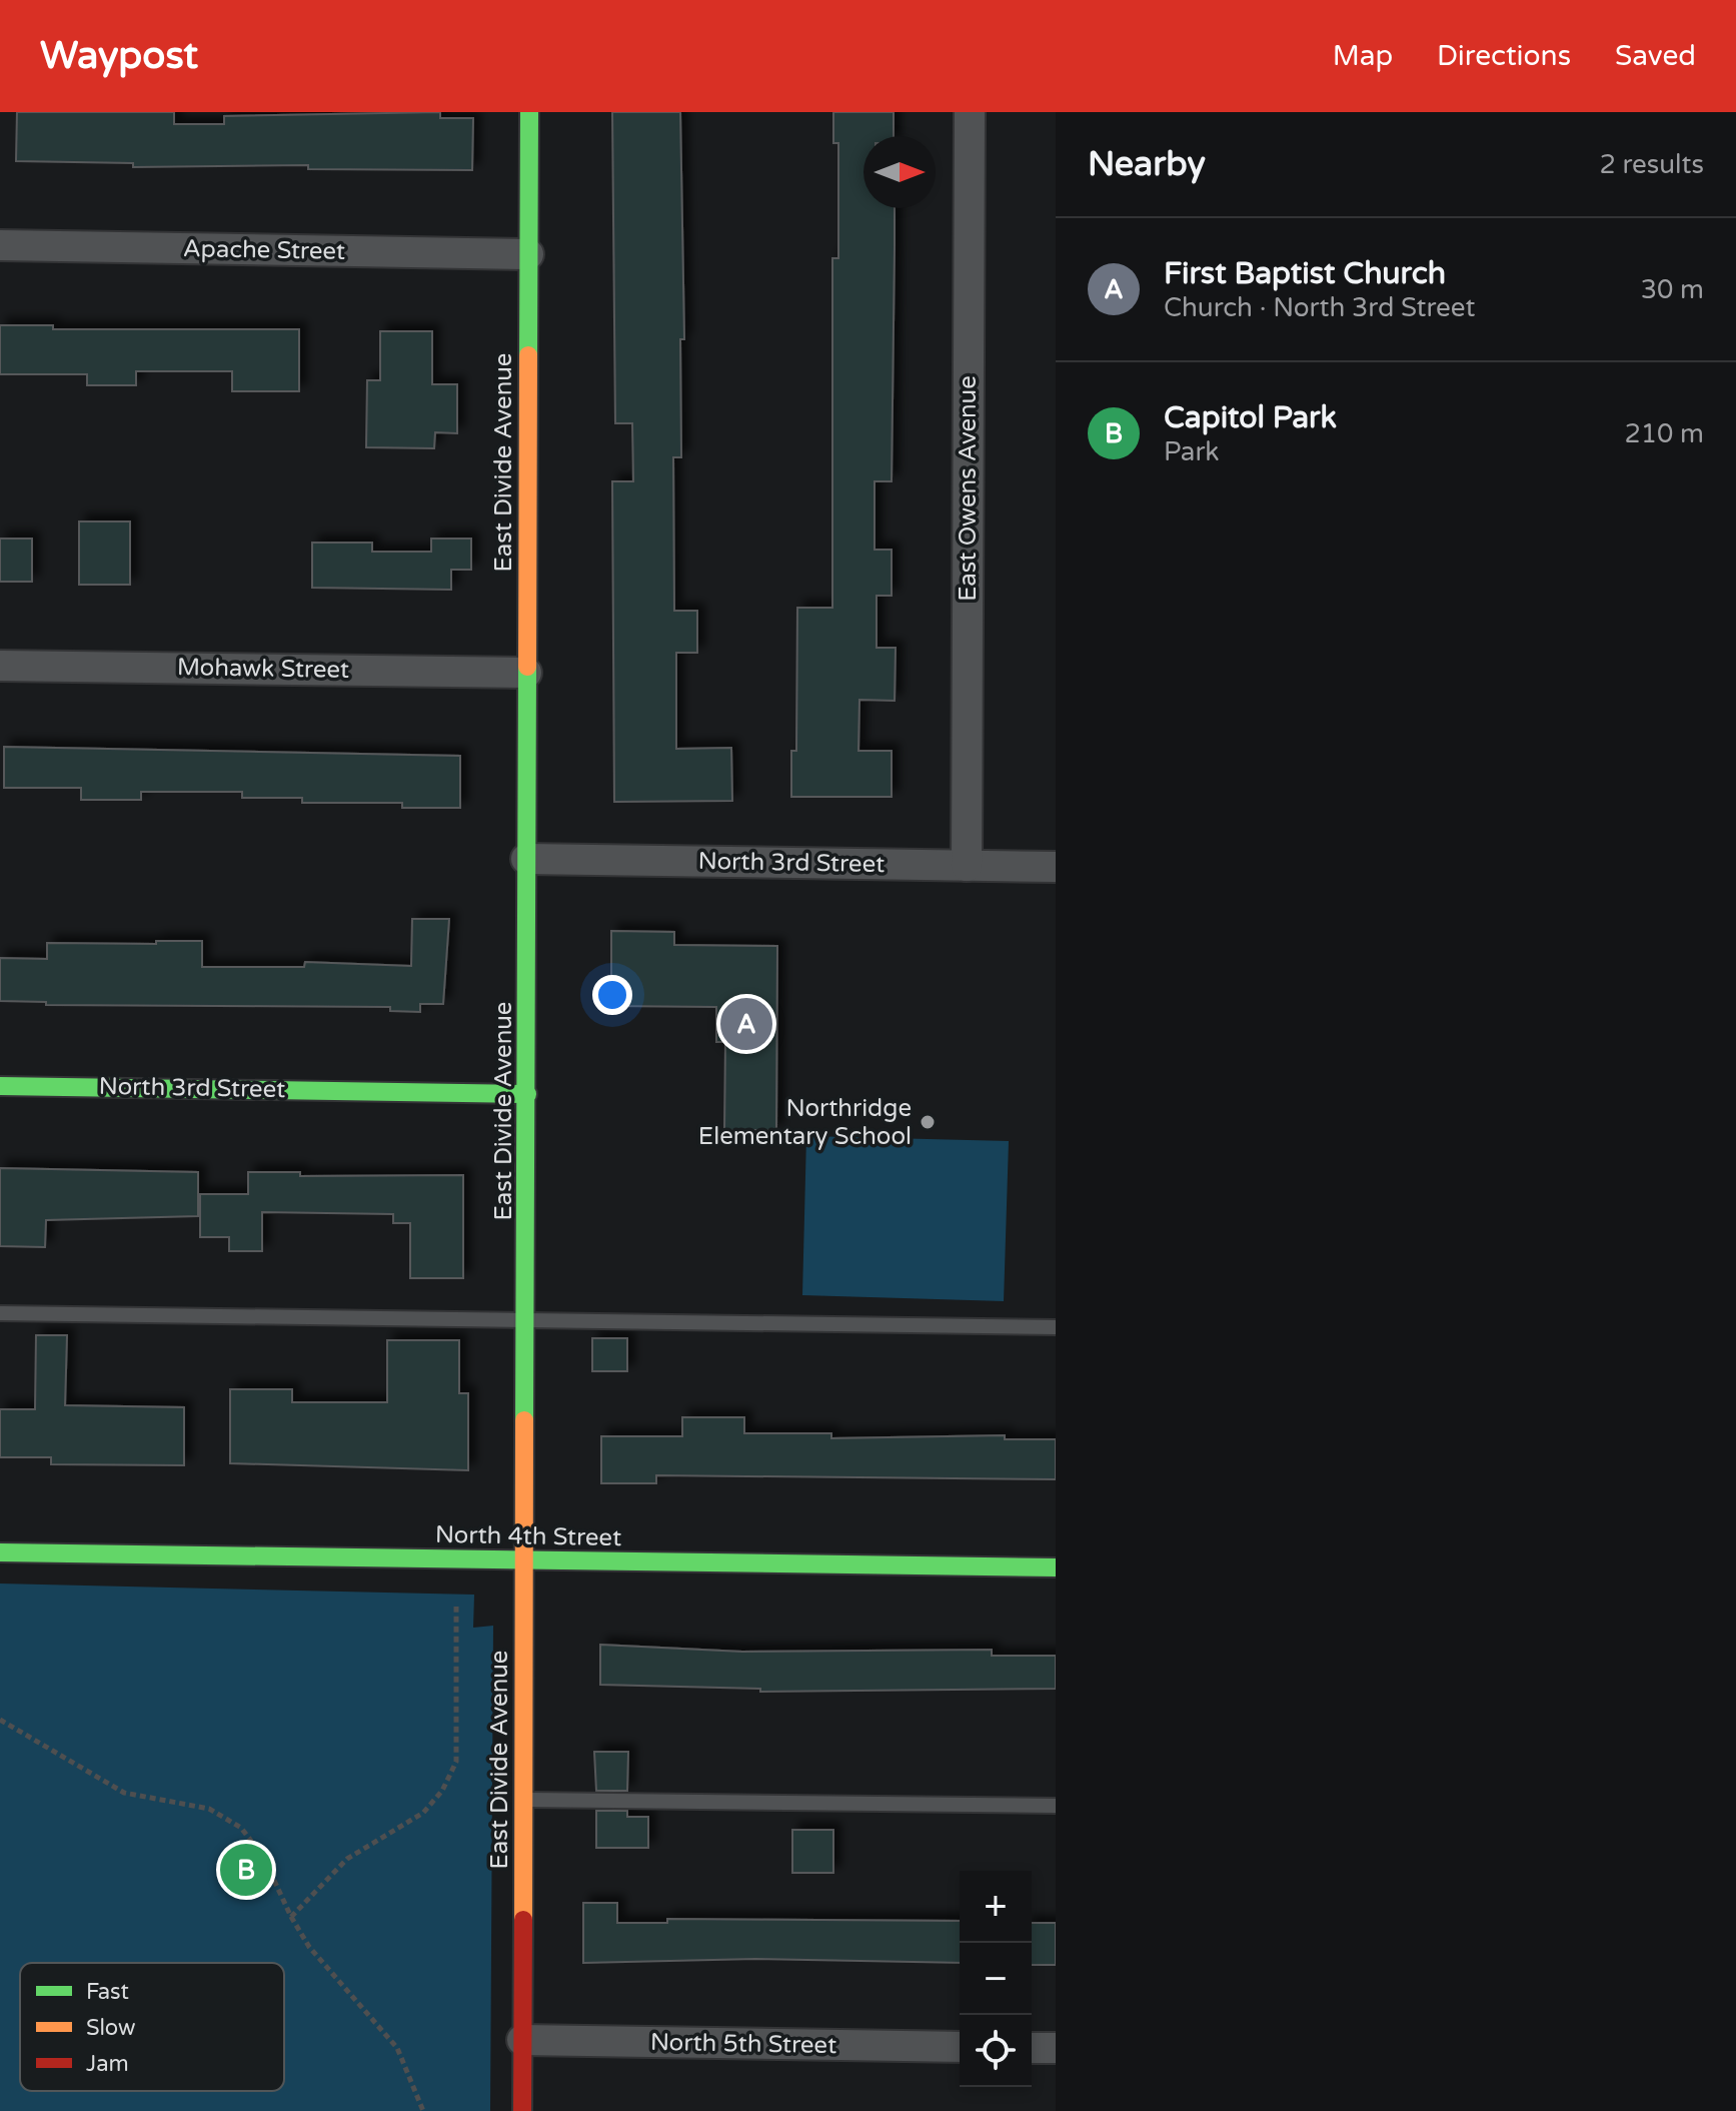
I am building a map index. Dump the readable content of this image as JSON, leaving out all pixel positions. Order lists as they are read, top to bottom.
{
  "streets": {
    "street": [
      "Apache Street",
      "East Divide Avenue",
      "East Owens Avenue",
      "Mohawk Street",
      "North 3rd Street",
      "North 4th Street",
      "North 5th Street"
    ]
  },
  "crossings": [
    ["Apache Street", "East Divide Avenue"],
    ["East Divide Avenue", "Mohawk Street"],
    ["East Divide Avenue", "North 3rd Street"],
    ["East Divide Avenue", "North 4th Street"],
    ["East Divide Avenue", "North 5th Street"],
    ["East Owens Avenue", "North 3rd Street"]
  ],
  "places": ["Northridge Elementary School"],
  "legend": ["Fast", "Slow", "Jam"],
  "north": "right",
  "page": {
    "header": "Waypost",
    "nav": ["Map", "Directions", "Saved"],
    "heading": ["Nearby", "2 results"],
    "list": [
      {
        "mark": "A",
        "name": "First Baptist Church",
        "note": "Church · North 3rd Street",
        "value": "30 m"
      },
      {
        "mark": "B",
        "name": "Capitol Park",
        "note": "Park",
        "value": "210 m"
      }
    ],
    "pins": ["A", "B"],
    "map_buttons": ["+", "−"]
  }
}
